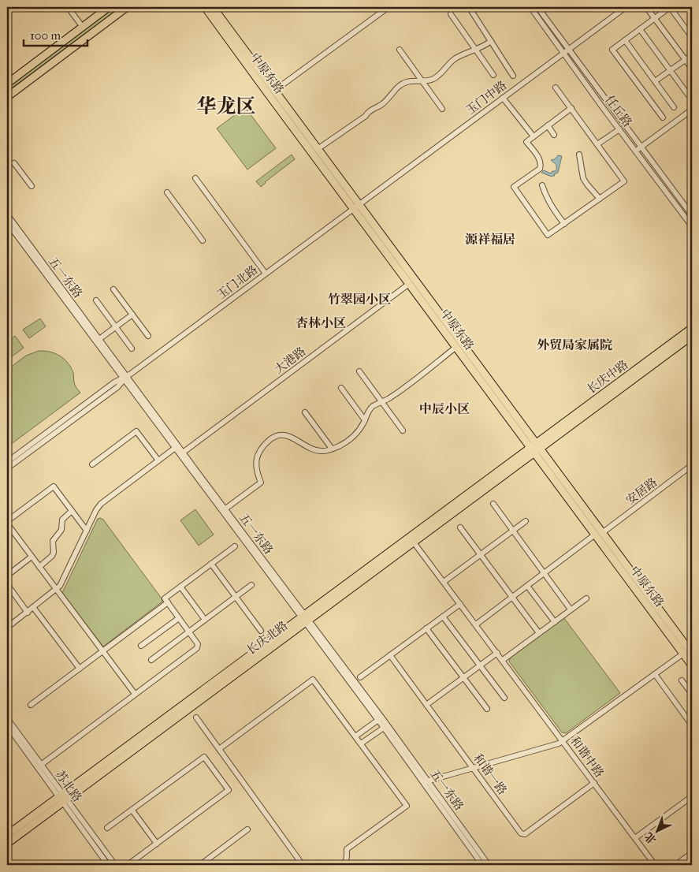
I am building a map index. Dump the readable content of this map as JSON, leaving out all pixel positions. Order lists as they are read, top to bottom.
{
  "streets": {
    "main road": ["中原东路", "长庆中路", "长庆北路"],
    "street": [
      "玉门中路",
      "任丘路",
      "五一东路",
      "玉门北路",
      "大港路",
      "安居路",
      "和谐中路",
      "和谐一路",
      "苏北路"
    ]
  },
  "crossings": [
    ["中原东路", "玉门中路"],
    ["中原东路", "玉门北路"],
    ["中原东路", "大港路"],
    ["中原东路", "长庆中路"],
    ["中原东路", "安居路"],
    ["中原东路", "长庆北路"],
    ["玉门中路", "任丘路"],
    ["玉门中路", "玉门北路"],
    ["五一东路", "玉门北路"],
    ["五一东路", "大港路"],
    ["五一东路", "长庆北路"],
    ["长庆中路", "长庆北路"],
    ["安居路", "和谐中路"],
    ["长庆北路", "和谐中路"],
    ["长庆北路", "苏北路"],
    ["和谐中路", "和谐一路"]
  ],
  "districts": [
    "华龙区",
    "源祥福居",
    "竹翠园小区",
    "杏林小区",
    "外贸局家属院",
    "中辰小区"
  ],
  "scale_bar": "100 m",
  "north": "bottom left"
}
